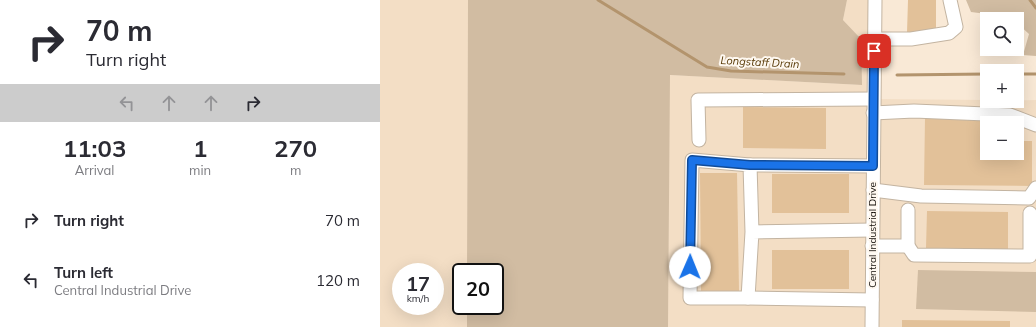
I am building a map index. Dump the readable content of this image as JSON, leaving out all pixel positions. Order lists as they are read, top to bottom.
{
  "streets": {
    "street": ["Central Industrial Drive"]
  },
  "water": ["Longstaff Drain"],
  "page": {
    "turn": ["70 m", "Turn right"],
    "map_buttons": ["+", "−"],
    "eta": [
      "11:03",
      "Arrival",
      "1",
      "min",
      "270",
      "m"
    ],
    "list": [
      {
        "name": "Turn right",
        "value": "70 m"
      },
      {
        "name": "Turn left",
        "note": "Central Industrial Drive",
        "value": "120 m"
      }
    ],
    "speed": "17 km/h",
    "limit": "20"
  }
}
